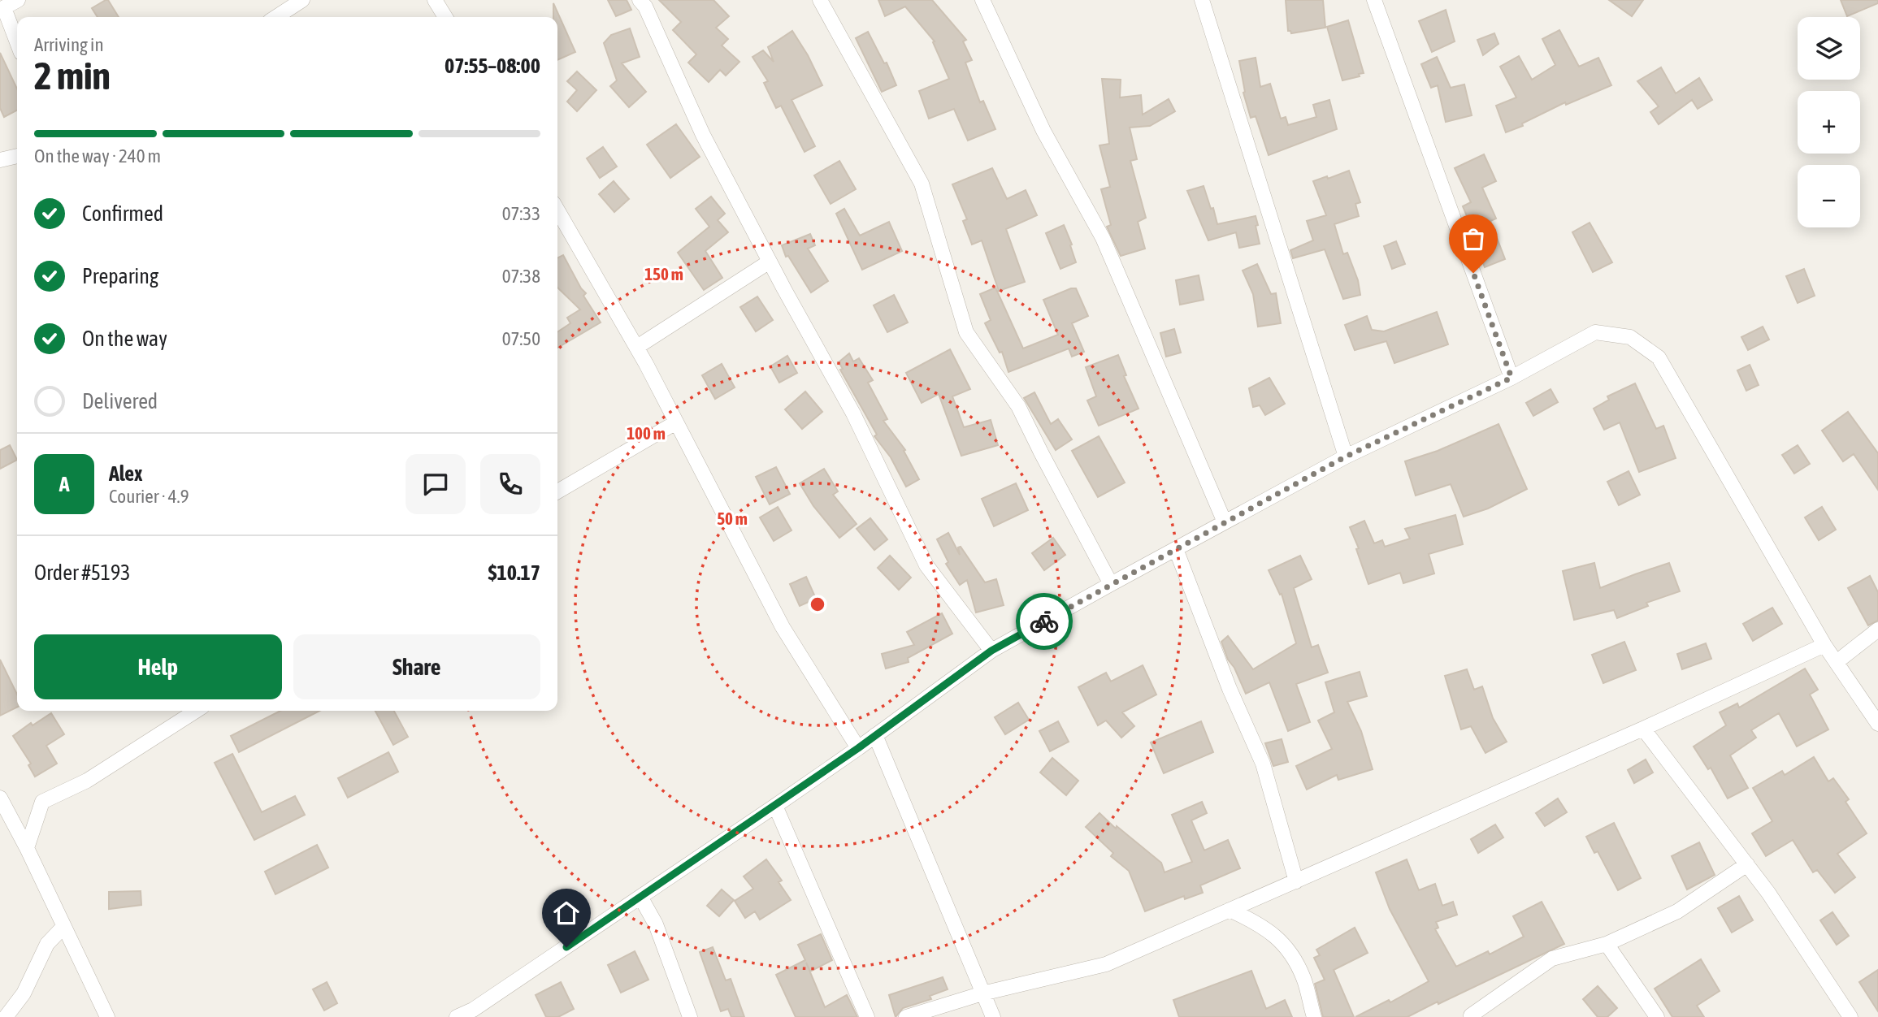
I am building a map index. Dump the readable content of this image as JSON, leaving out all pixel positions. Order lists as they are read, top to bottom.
{
  "page": {
    "map_buttons": ["+", "−"],
    "heading": ["2 min", "Arriving in", "07:55–08:00"],
    "panel": [
      "Alex",
      "Courier · 4.9",
      "Order #5193",
      "$10.17"
    ],
    "bar": "On the way · 240 m",
    "list": [
      ["Confirmed", "07:33"],
      ["Preparing", "07:38"],
      ["On the way", "07:50"],
      "Delivered"
    ],
    "round": "A",
    "buttons": ["Help", "Share"]
  },
  "rings": ["150 m", "100 m", "50 m"]
}
